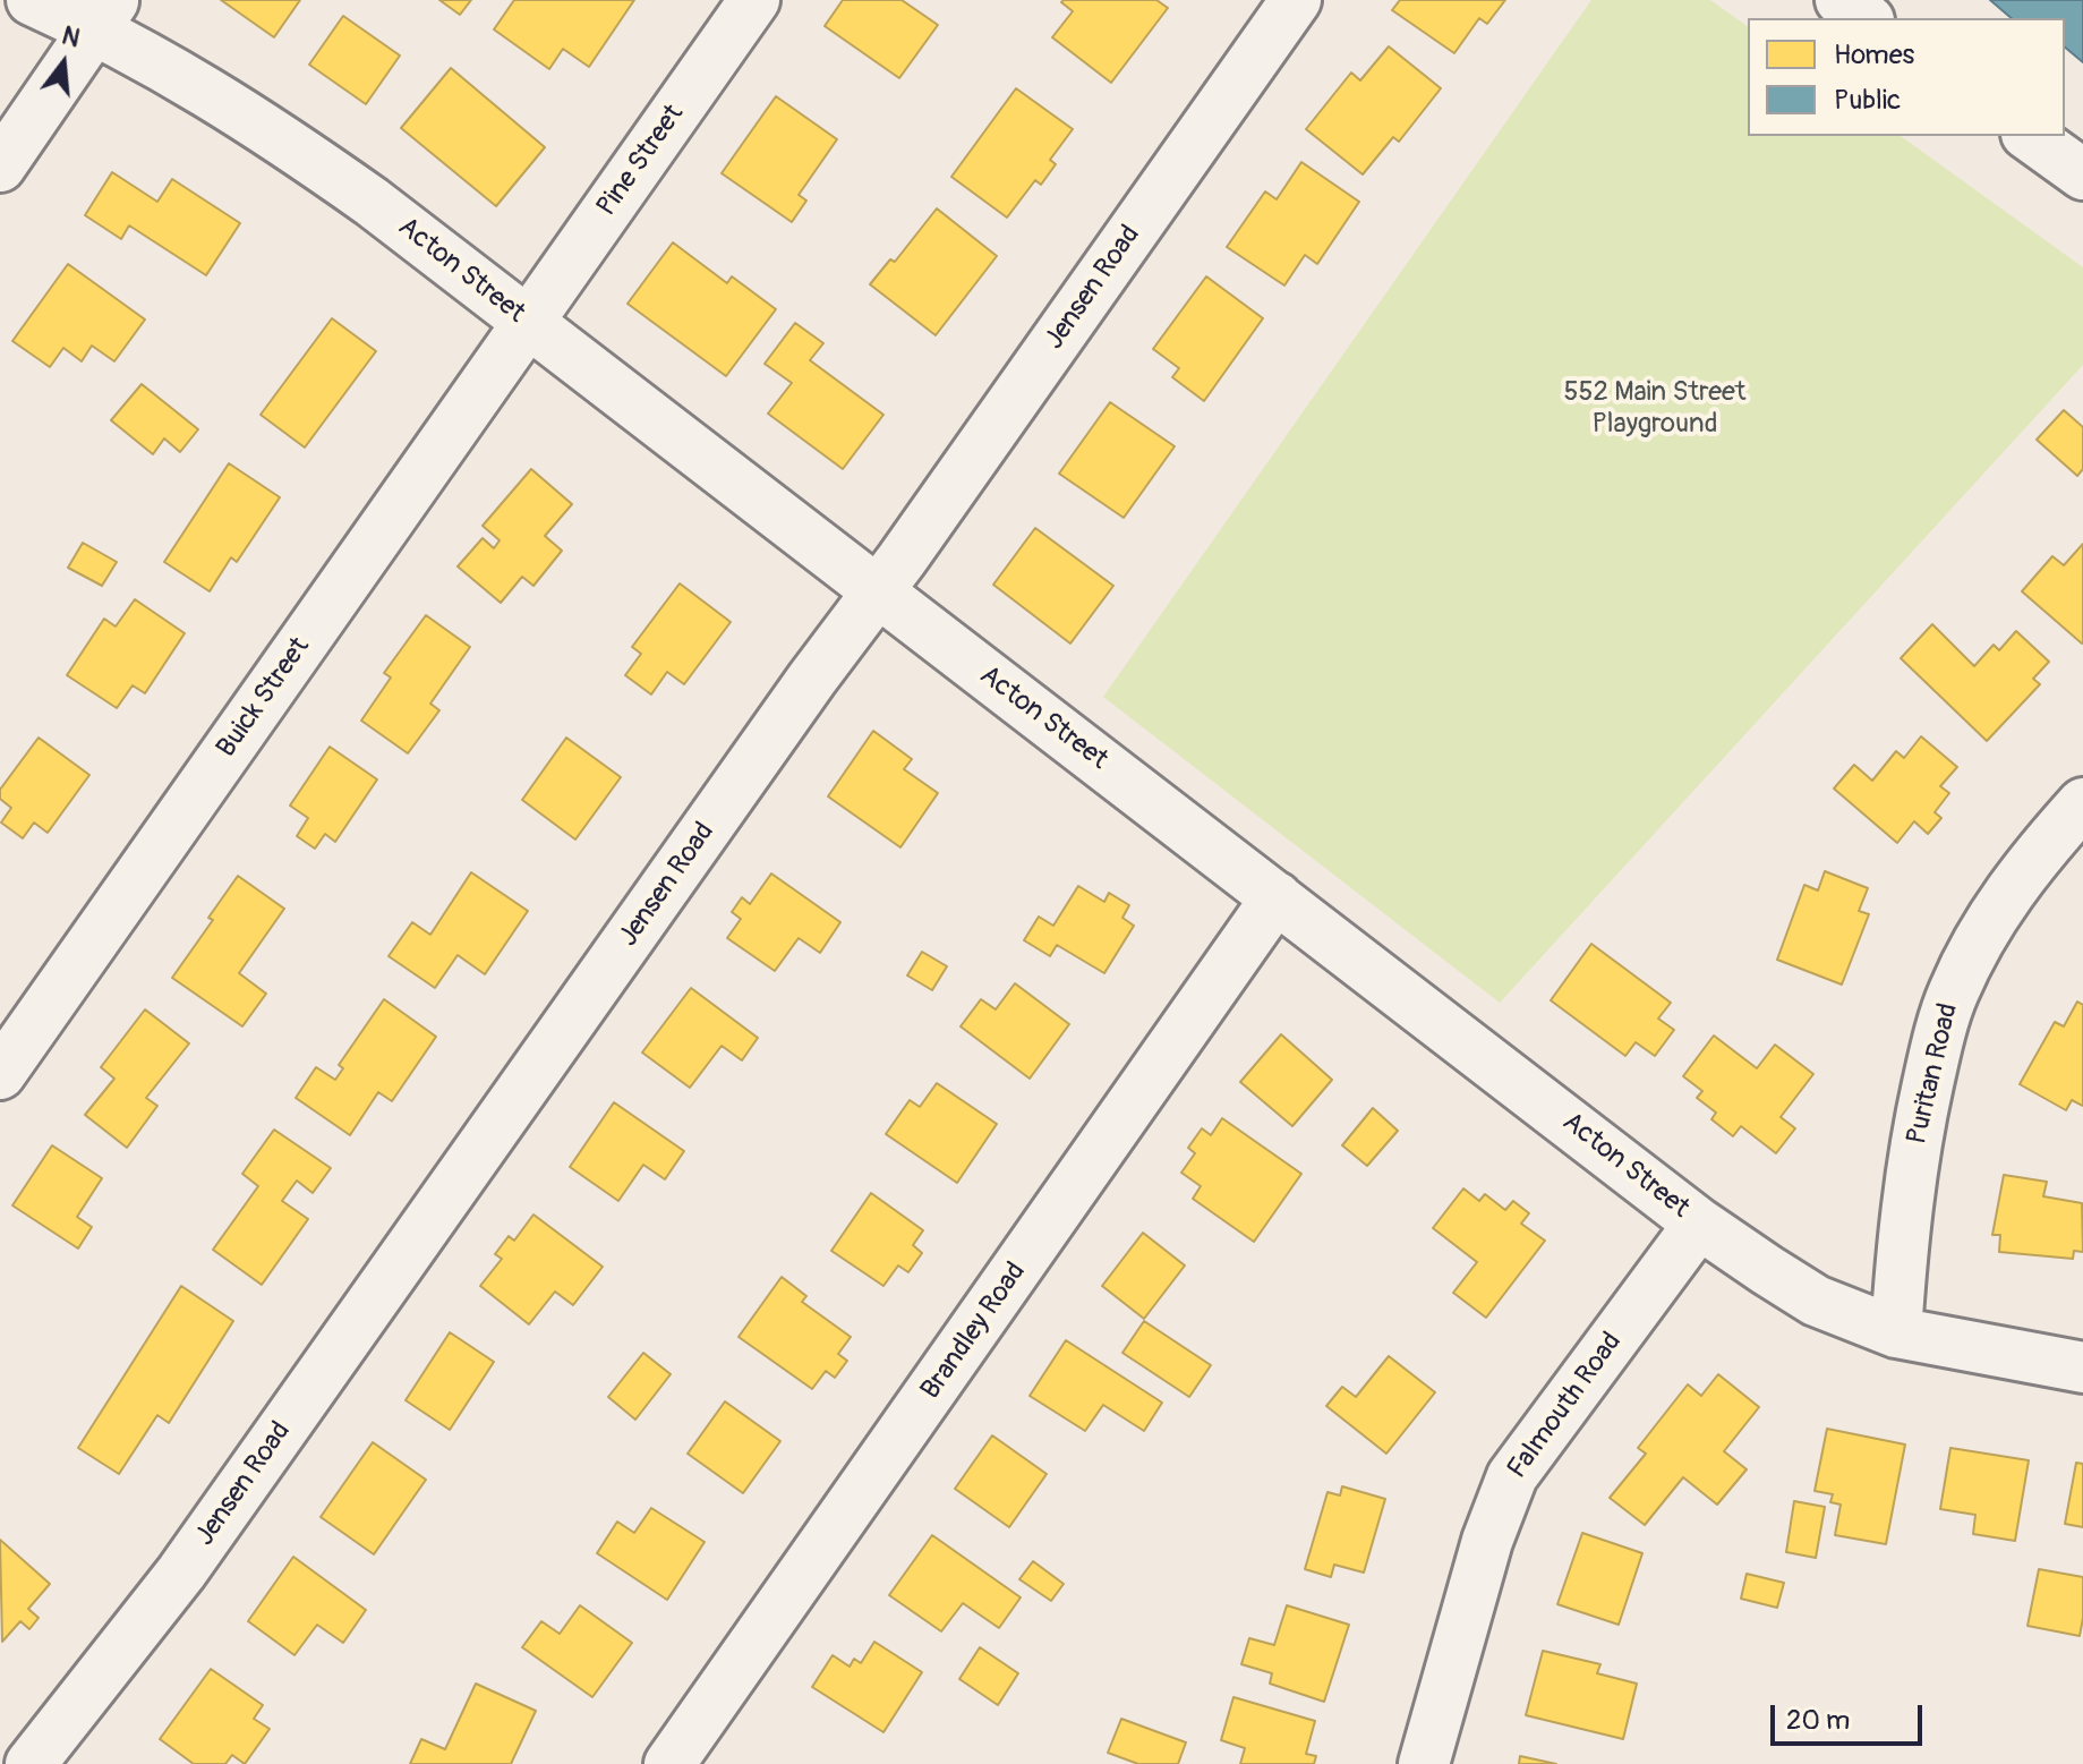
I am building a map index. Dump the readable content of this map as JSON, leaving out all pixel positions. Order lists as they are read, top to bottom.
{
  "streets": {
    "street": [
      "Pine Street",
      "Acton Street",
      "Jensen Road",
      "Buick Street",
      "Puritan Road",
      "Brandley Road",
      "Falmouth Road"
    ]
  },
  "crossings": [
    ["Pine Street", "Acton Street"],
    ["Pine Street", "Buick Street"],
    ["Acton Street", "Jensen Road"],
    ["Acton Street", "Buick Street"],
    ["Acton Street", "Puritan Road"],
    ["Acton Street", "Brandley Road"],
    ["Acton Street", "Falmouth Road"]
  ],
  "parks": ["552 Main Street Playground"],
  "legend": ["Homes", "Public"],
  "scale_bar": "20 m",
  "north": "top"
}
